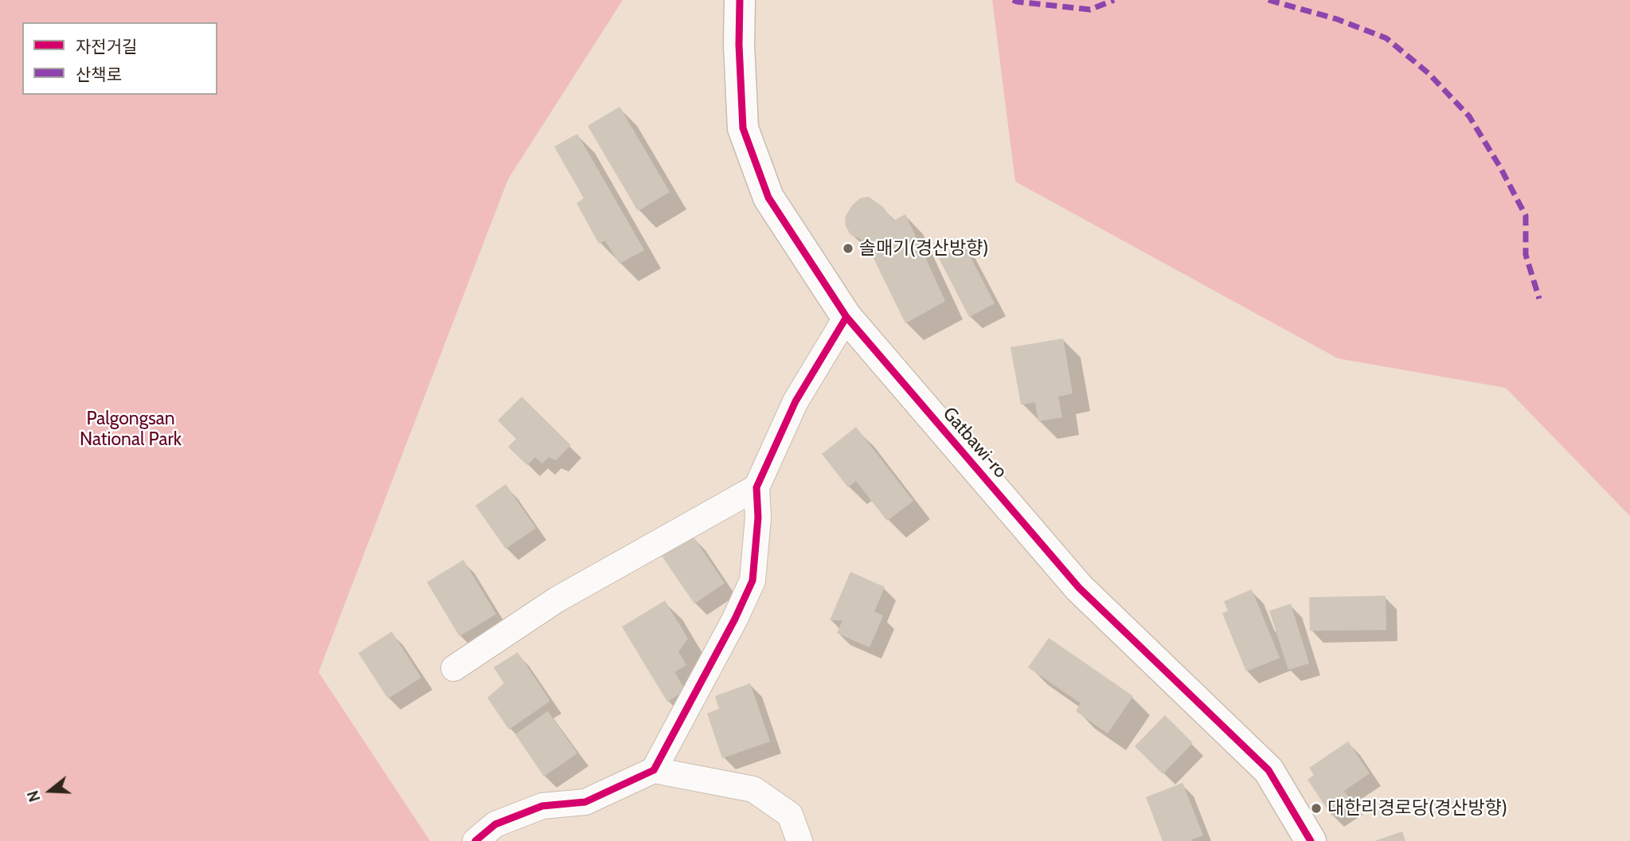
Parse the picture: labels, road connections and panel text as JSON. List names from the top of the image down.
{
  "streets": {
    "street": ["Gatbawi-ro"]
  },
  "parks": ["Palgongsan National Park"],
  "places": ["솔매기(경산방향)", "대한리경로당(경산방향)"],
  "legend": ["자전거길", "산책로"],
  "north": "left"
}
